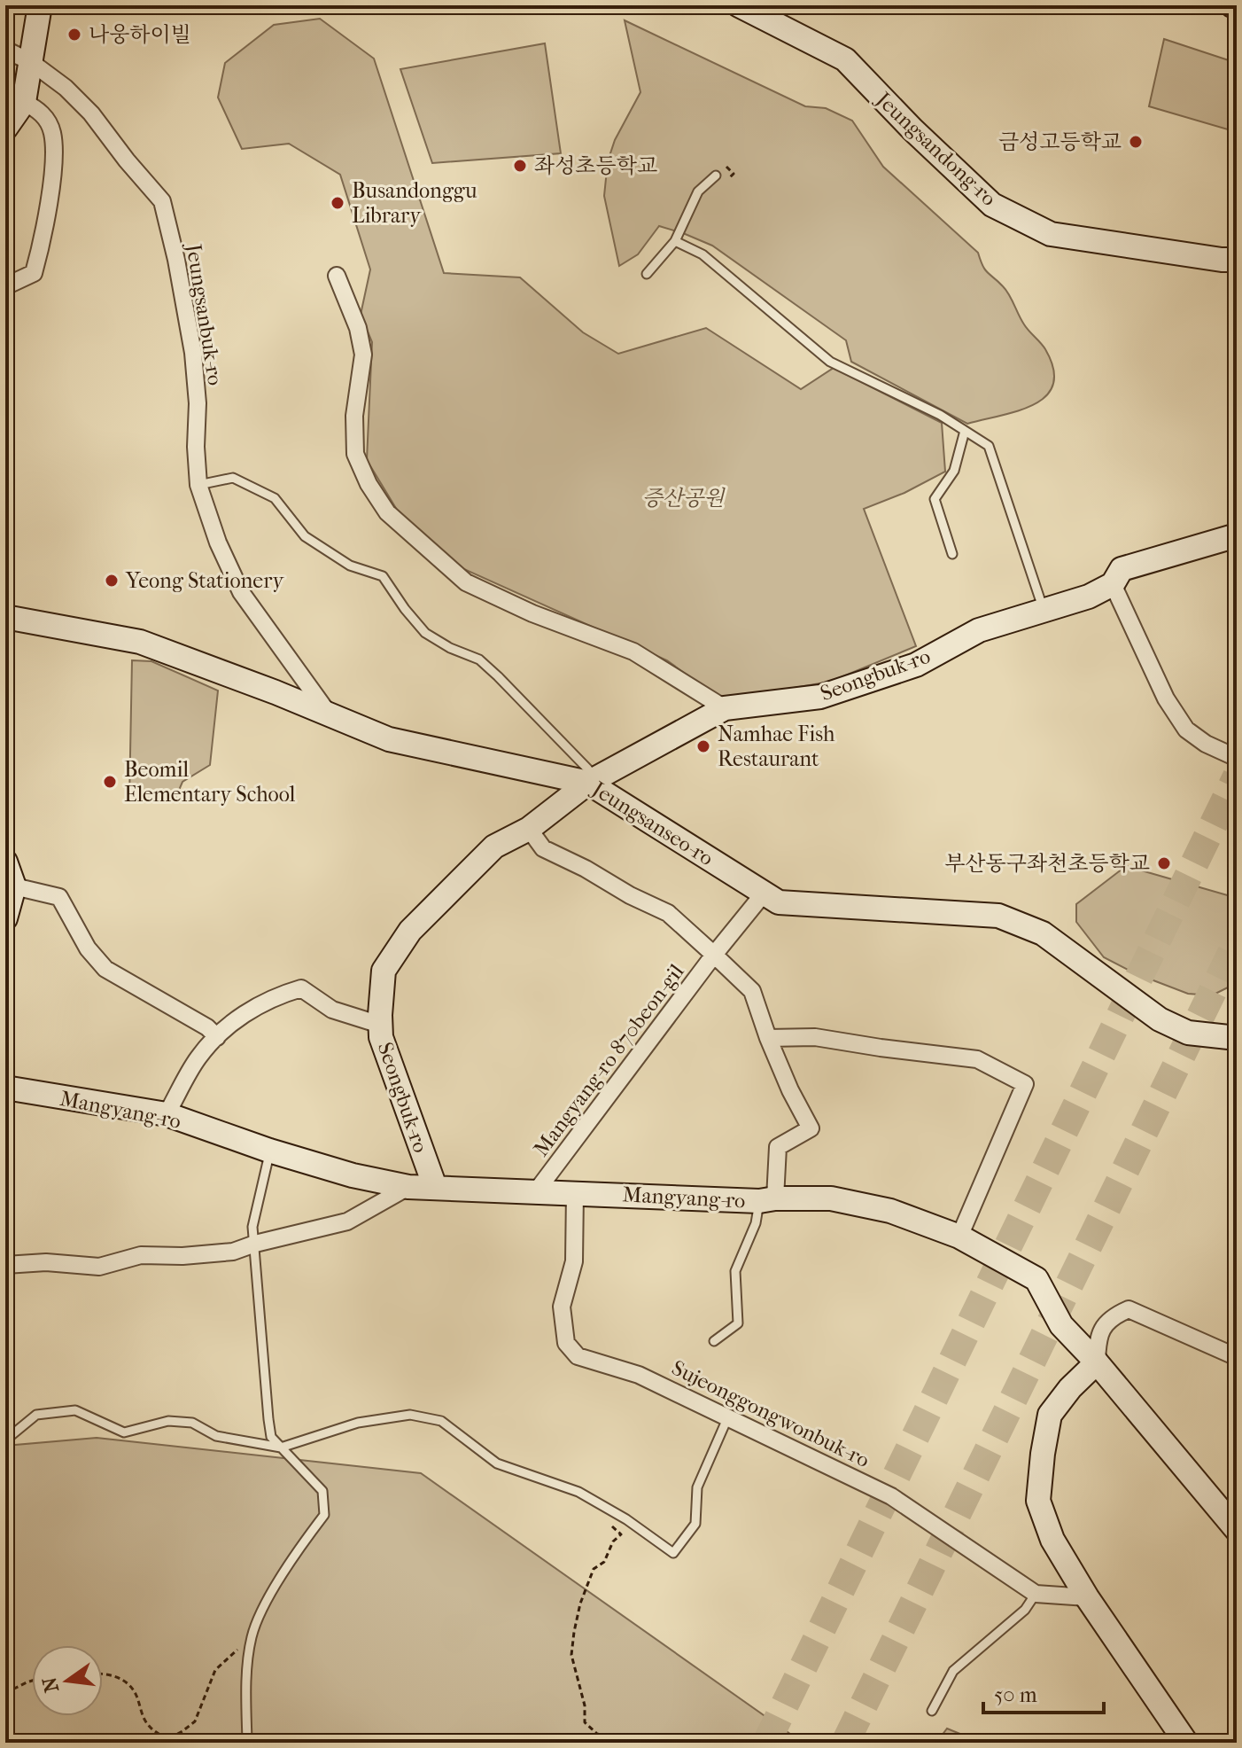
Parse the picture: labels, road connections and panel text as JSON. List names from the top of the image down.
{
  "streets": {
    "street": [
      "Jeungsandong-ro",
      "Jeungsanbuk-ro",
      "Seongbuk-ro",
      "Jeungsanseo-ro",
      "Mangyang-ro 870beon-gil",
      "Mangyang-ro",
      "Sujeonggongwonbuk-ro"
    ]
  },
  "crossings": [
    ["Jeungsanbuk-ro", "Jeungsanseo-ro"],
    ["Seongbuk-ro", "Jeungsanseo-ro"],
    ["Seongbuk-ro", "Mangyang-ro"],
    ["Jeungsanseo-ro", "Mangyang-ro 870beon-gil"],
    ["Mangyang-ro 870beon-gil", "Mangyang-ro"],
    ["Mangyang-ro", "Sujeonggongwonbuk-ro"]
  ],
  "parks": ["증산공원"],
  "places": [
    "나웅하이빌",
    "금성고등학교",
    "좌성초등학교",
    "Busandonggu Library",
    "Yeong Stationery",
    "Namhae Fish Restaurant",
    "Beomil Elementary School",
    "부산동구좌천초등학교"
  ],
  "scale_bar": "50 m",
  "north": "left"
}
